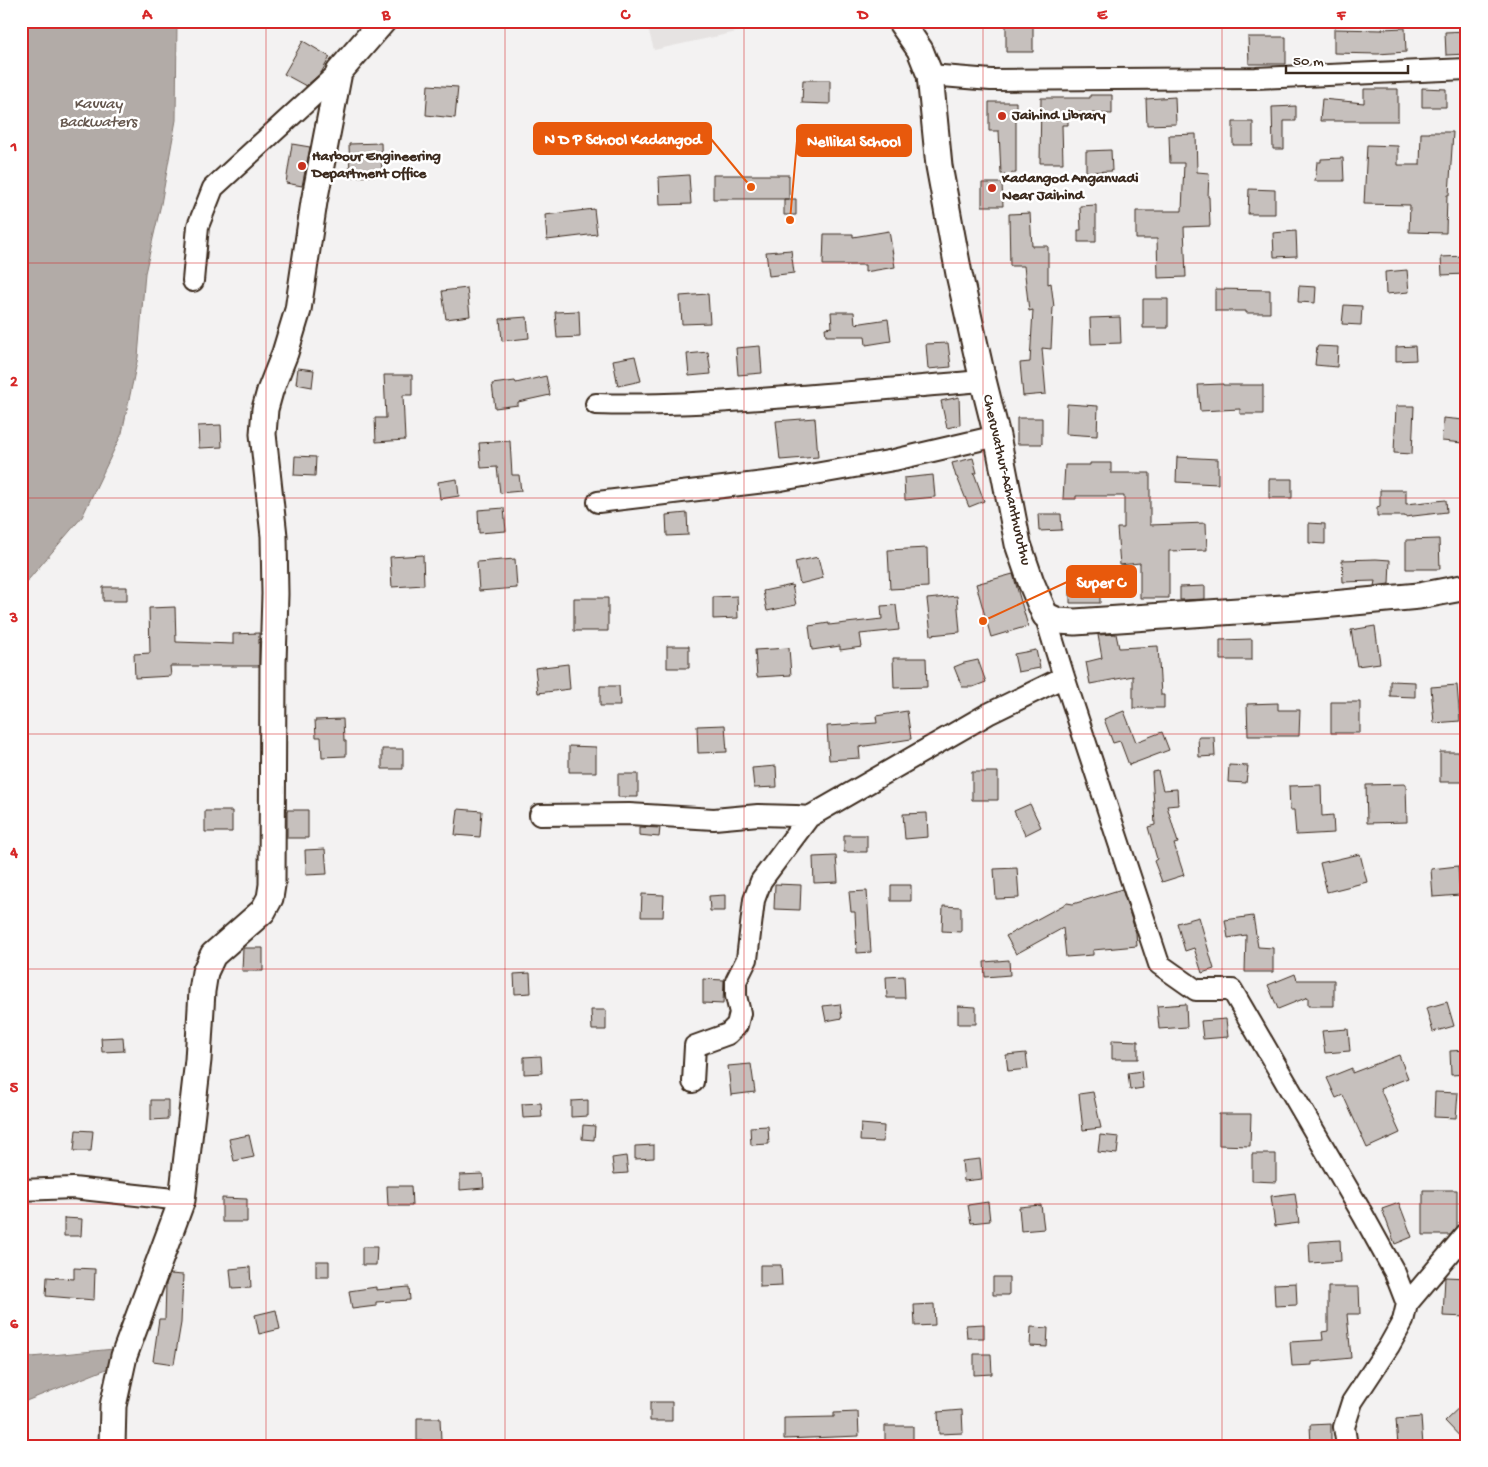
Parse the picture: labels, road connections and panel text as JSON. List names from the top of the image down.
{
  "streets": {
    "main road": ["Cheruvathur-Achanthuruthu"]
  },
  "water": ["Kavvay Backwaters"],
  "places": [
    "Jaihind Library",
    "Harbour Engineering Department Office",
    "N D P School Kadangod",
    "Kadangod Anganvadi Near Jaihind",
    "Nellikal School",
    "Super C"
  ],
  "scale_bar": "50 m",
  "grid": {
    "columns": [
      "A",
      "B",
      "C",
      "D",
      "E",
      "F"
    ],
    "rows": [
      "1",
      "2",
      "3",
      "4",
      "5",
      "6"
    ]
  }
}
